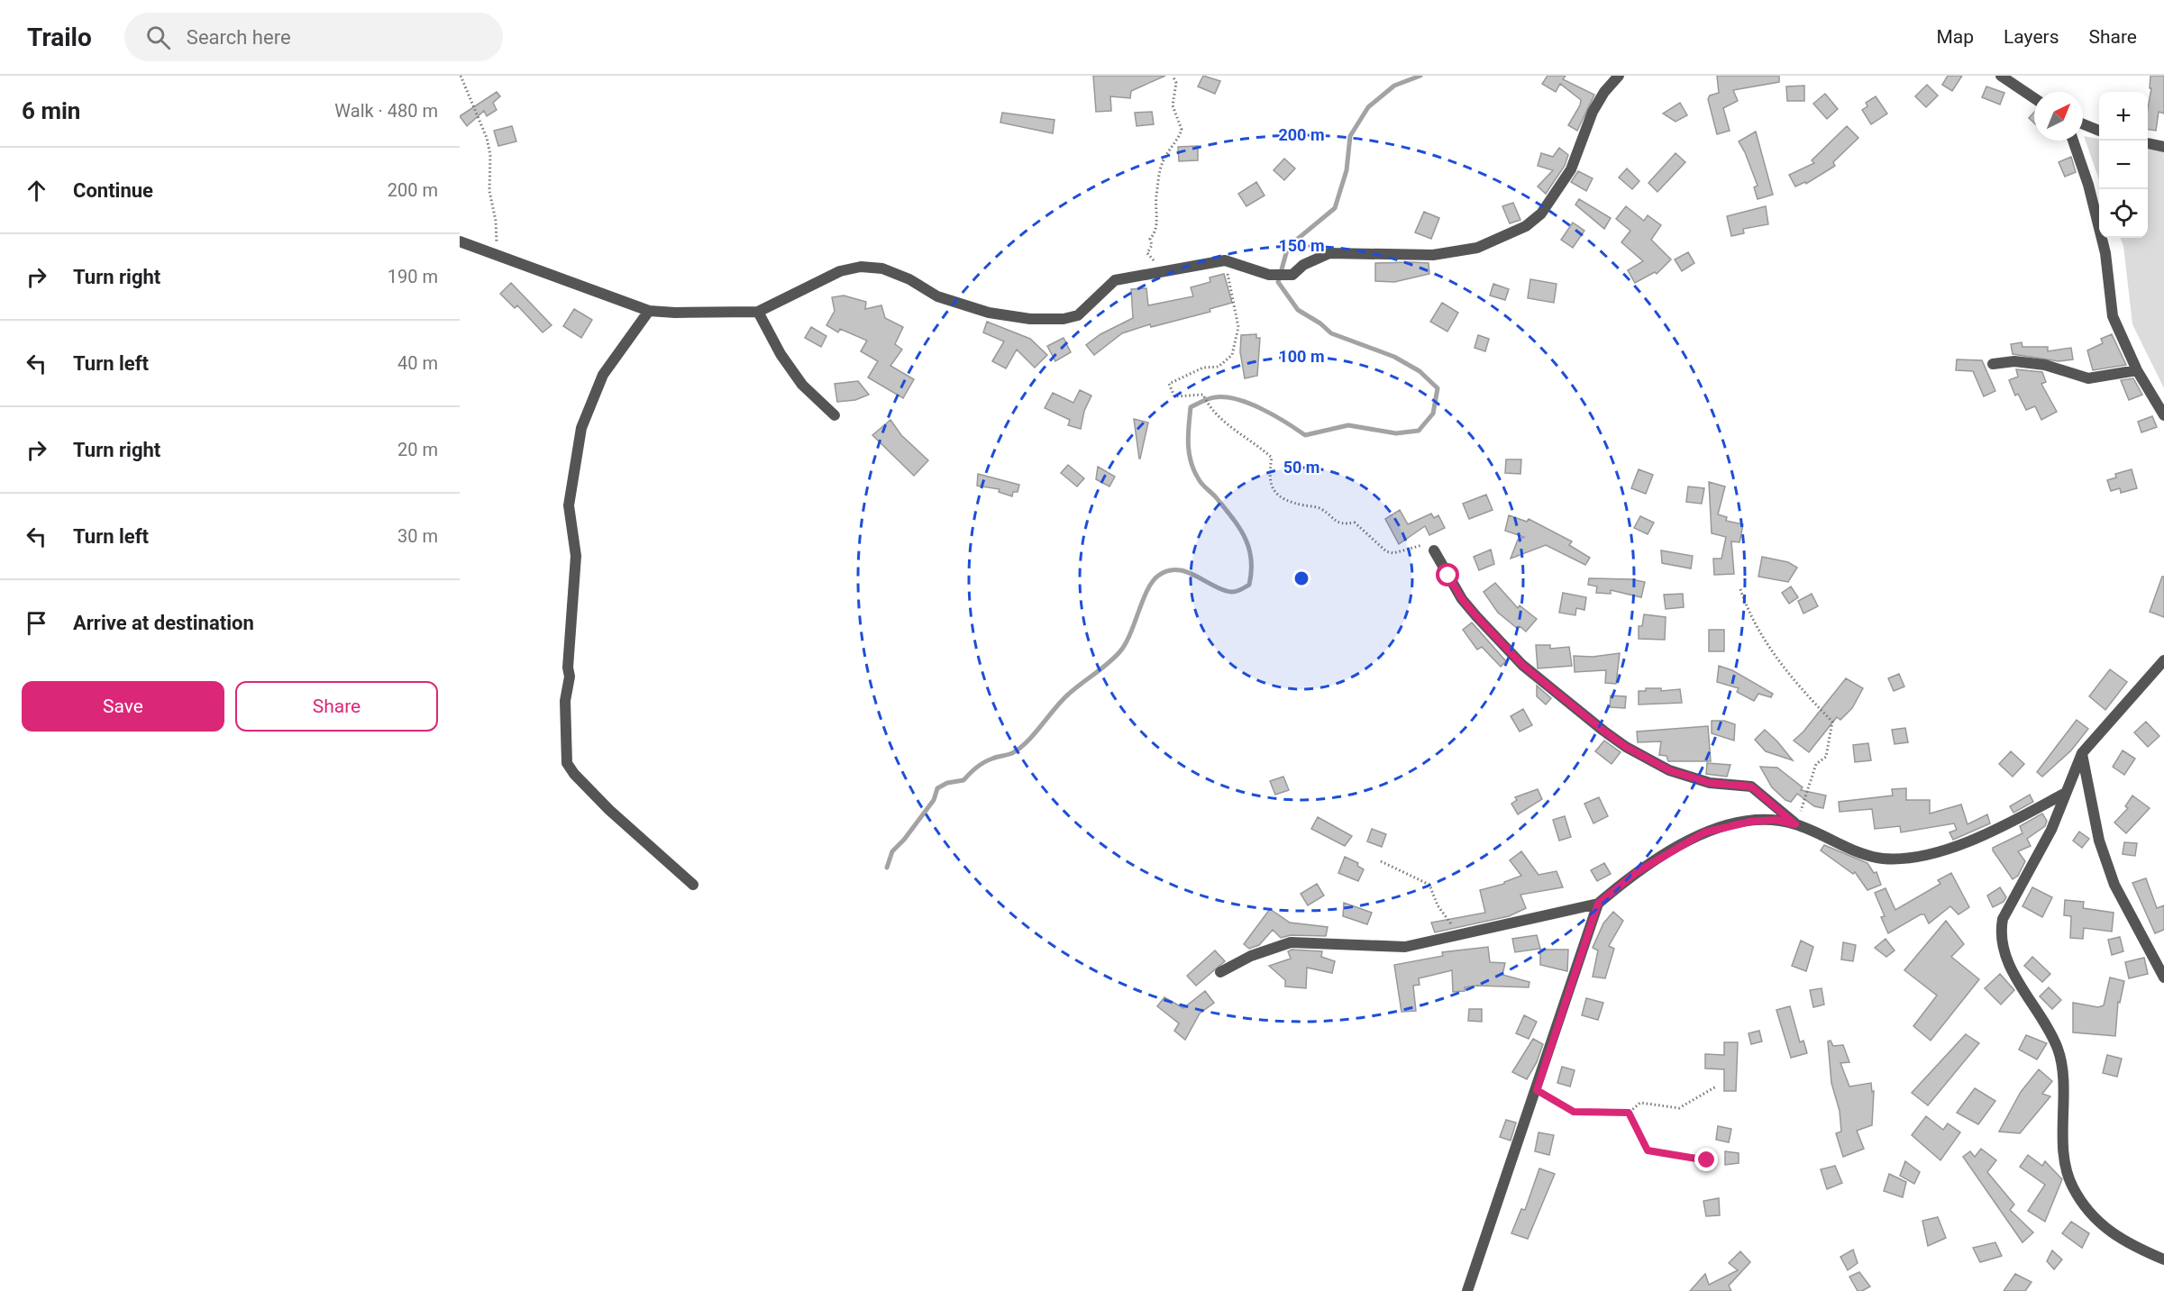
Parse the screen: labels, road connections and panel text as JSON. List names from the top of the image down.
{
  "north": "top right",
  "page": {
    "header": "Trailo",
    "search": "Search here",
    "nav": ["Map", "Layers", "Share"],
    "heading": ["6 min", "Walk · 480 m"],
    "map_buttons": ["+", "−"],
    "list": [
      ["Continue", "200 m"],
      ["Turn right", "190 m"],
      ["Turn left", "40 m"],
      ["Turn right", "20 m"],
      ["Turn left", "30 m"],
      "Arrive at destination"
    ],
    "buttons": ["Save", "Share"]
  },
  "rings": [
    "200 m",
    "150 m",
    "100 m",
    "50 m"
  ]
}
